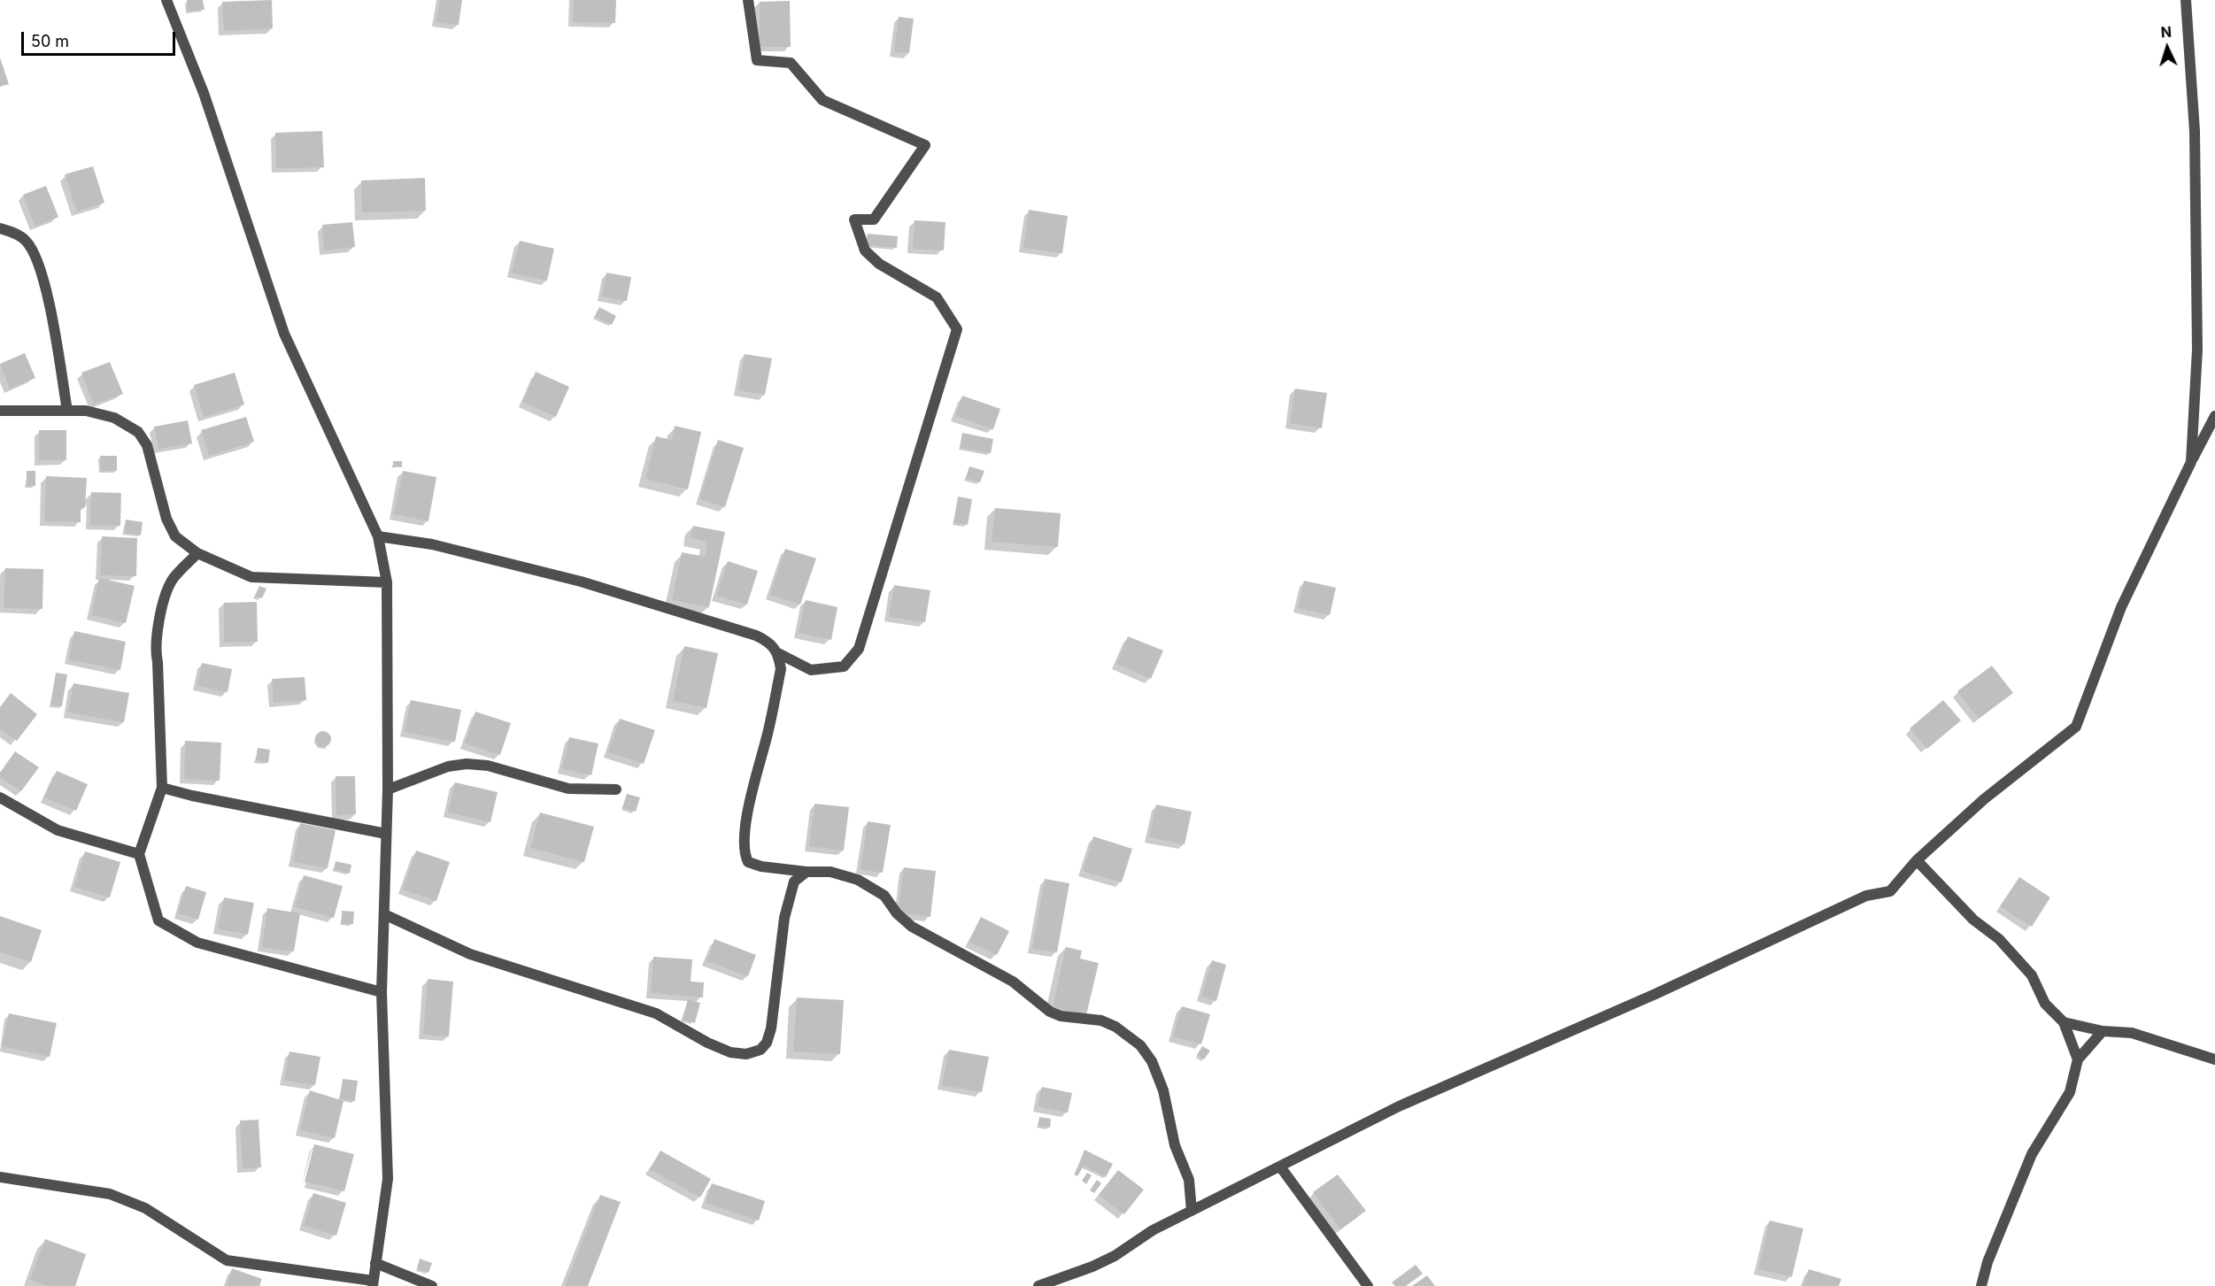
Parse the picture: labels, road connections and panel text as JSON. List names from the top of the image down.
{
  "scale_bar": "50 m",
  "north": "top"
}
